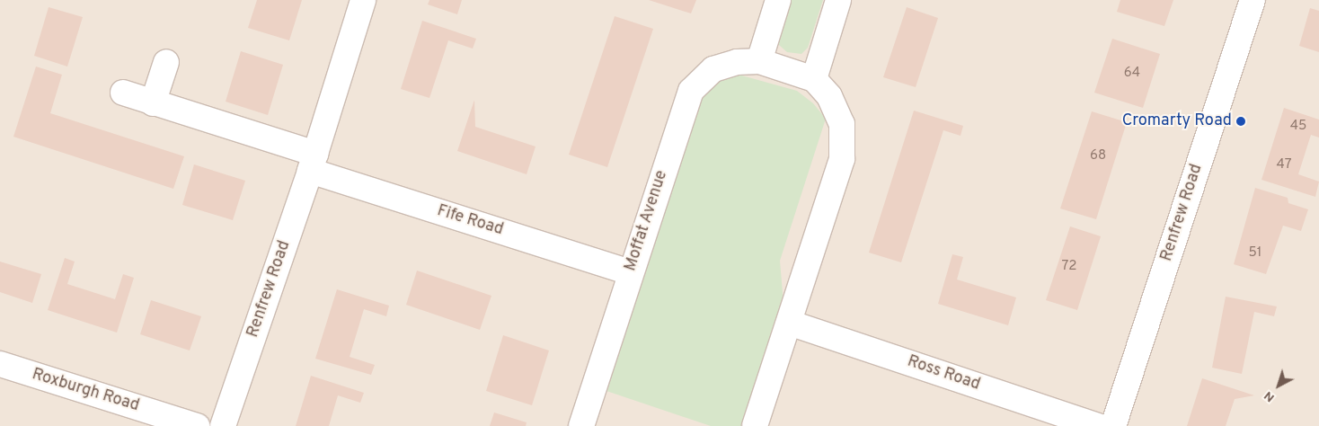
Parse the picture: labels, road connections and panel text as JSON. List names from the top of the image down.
{
  "streets": {
    "street": [
      "Renfrew Road",
      "Fife Road",
      "Moffat Avenue",
      "Ross Road",
      "Roxburgh Road"
    ]
  },
  "crossings": [
    ["Renfrew Road", "Fife Road"],
    ["Fife Road", "Moffat Avenue"]
  ],
  "places": ["Cromarty Road"],
  "house_numbers": [
    "64",
    "45",
    "68",
    "47",
    "51",
    "72"
  ],
  "north": "bottom left"
}
